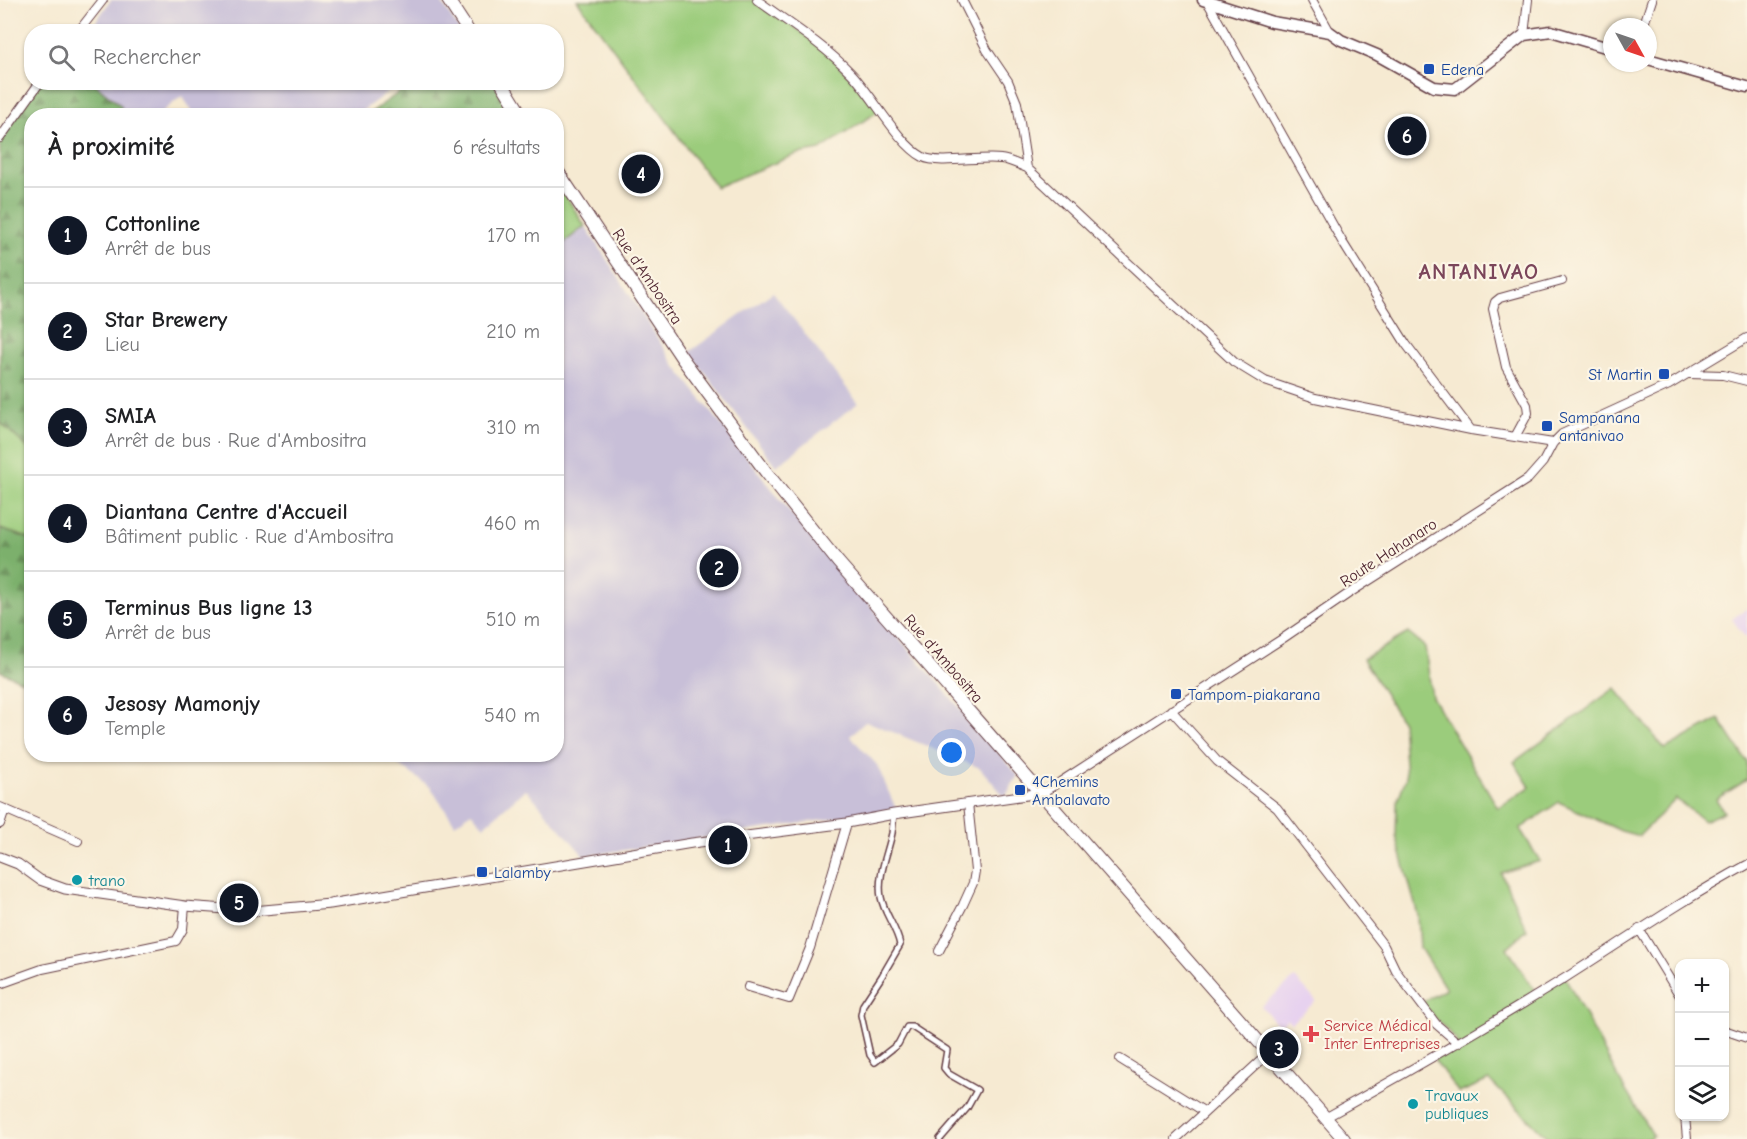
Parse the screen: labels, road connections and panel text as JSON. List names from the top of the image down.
{
  "streets": {
    "main road": ["Rue d'Ambositra"],
    "street": ["Route Hahanaro"]
  },
  "crossings": [
    ["Rue d'Ambositra", "Route Hahanaro"]
  ],
  "districts": ["ANTANIVAO"],
  "places": {
    "transit": [
      "Edena",
      "St Martin",
      "Sampanana antanivao",
      "Tampom-piakarana",
      "4Chemins Ambalavato",
      "Lalamby"
    ],
    "other": ["trano", "Travaux publiques"],
    "health": ["Service Médical Inter Entreprises"]
  },
  "north": "bottom right",
  "page": {
    "search": "Rechercher",
    "heading": ["À proximité", "6 résultats"],
    "pins": [
      "6",
      "4",
      "2",
      "1",
      "5",
      "3"
    ],
    "list": [
      {
        "mark": "1",
        "name": "Cottonline",
        "note": "Arrêt de bus",
        "value": "170 m"
      },
      {
        "mark": "2",
        "name": "Star Brewery",
        "note": "Lieu",
        "value": "210 m"
      },
      {
        "mark": "3",
        "name": "SMIA",
        "note": "Arrêt de bus · Rue d'Ambositra",
        "value": "310 m"
      },
      {
        "mark": "4",
        "name": "Diantana Centre d'Accueil",
        "note": "Bâtiment public · Rue d'Ambositra",
        "value": "460 m"
      },
      {
        "mark": "5",
        "name": "Terminus Bus ligne 13",
        "note": "Arrêt de bus",
        "value": "510 m"
      },
      {
        "mark": "6",
        "name": "Jesosy Mamonjy",
        "note": "Temple",
        "value": "540 m"
      }
    ],
    "map_buttons": ["+", "−"]
  }
}
